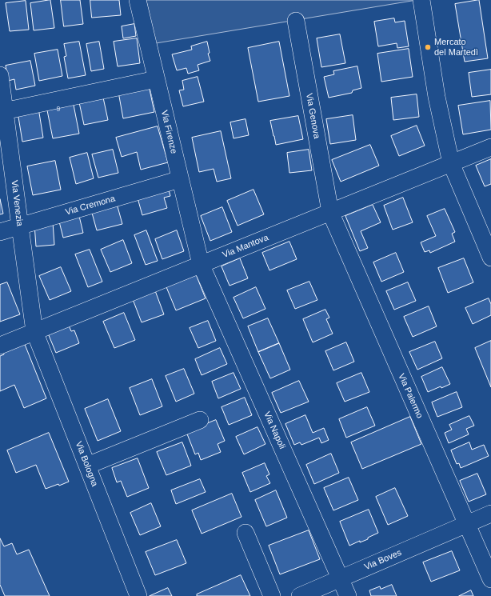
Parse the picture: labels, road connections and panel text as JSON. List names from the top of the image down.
{
  "streets": {
    "street": [
      "Via Genova",
      "Via Firenze",
      "Via Venezia",
      "Via Cremona",
      "Via Mantova",
      "Via Palermo",
      "Via Napoli",
      "Via Bologna",
      "Via Boves"
    ]
  },
  "crossings": [
    ["Via Genova", "Via Mantova"],
    ["Via Genova", "Via Palermo"],
    ["Via Firenze", "Via Cremona"],
    ["Via Firenze", "Via Mantova"],
    ["Via Firenze", "Via Napoli"],
    ["Via Venezia", "Via Cremona"],
    ["Via Venezia", "Via Mantova"],
    ["Via Venezia", "Via Bologna"],
    ["Via Mantova", "Via Palermo"],
    ["Via Mantova", "Via Napoli"],
    ["Via Mantova", "Via Bologna"],
    ["Via Palermo", "Via Boves"],
    ["Via Napoli", "Via Boves"]
  ],
  "places": ["Mercato del Martedì"],
  "house_numbers": ["9"]
}
